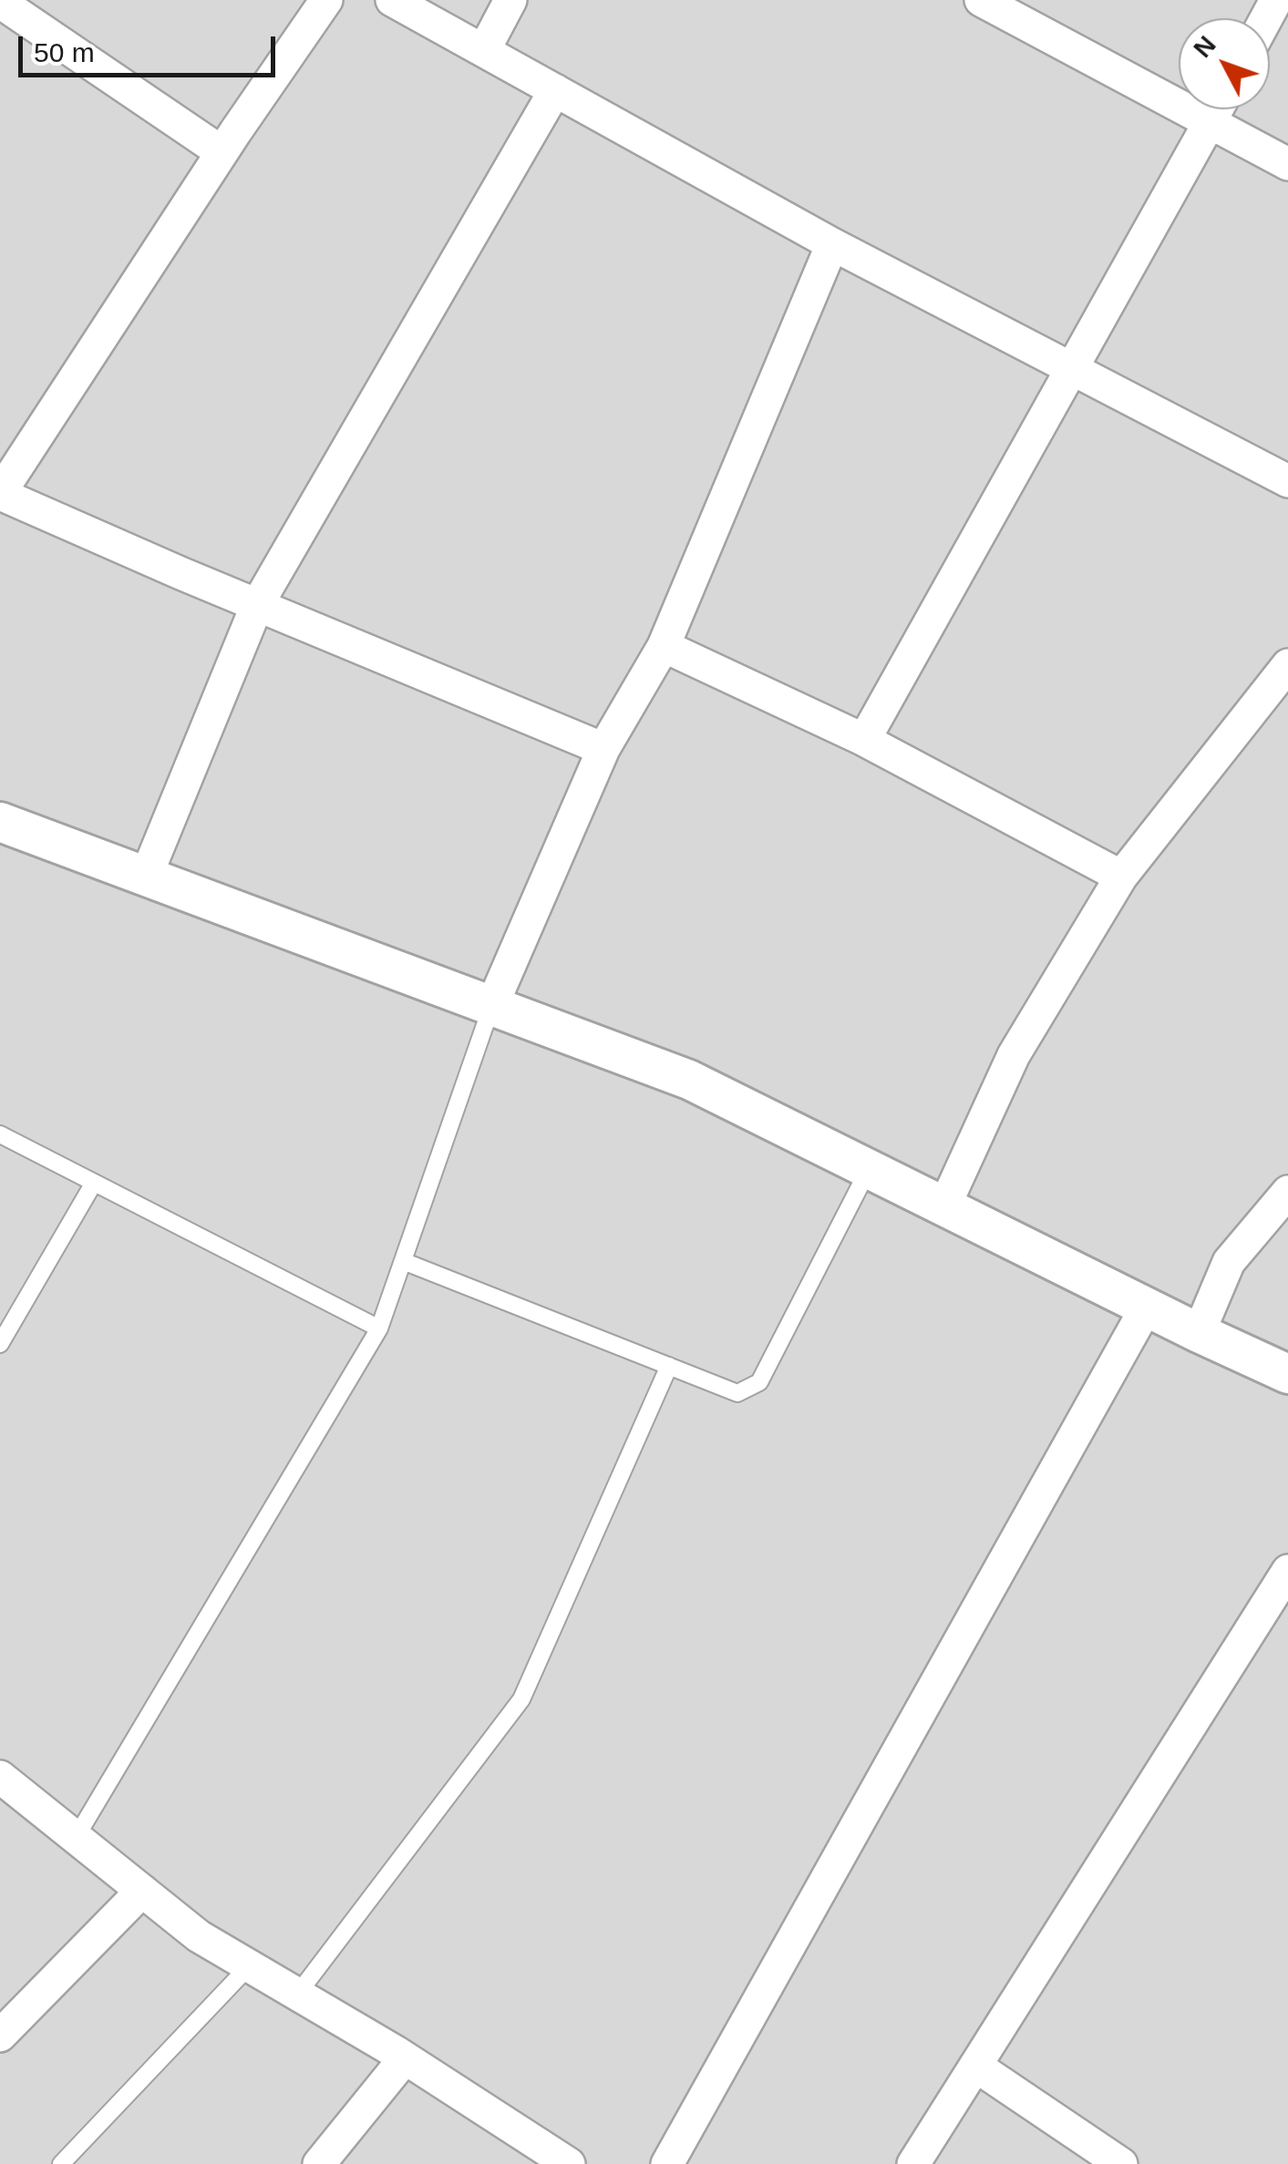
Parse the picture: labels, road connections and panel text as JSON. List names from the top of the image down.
{
  "scale_bar": "50 m",
  "north": "top left"
}
